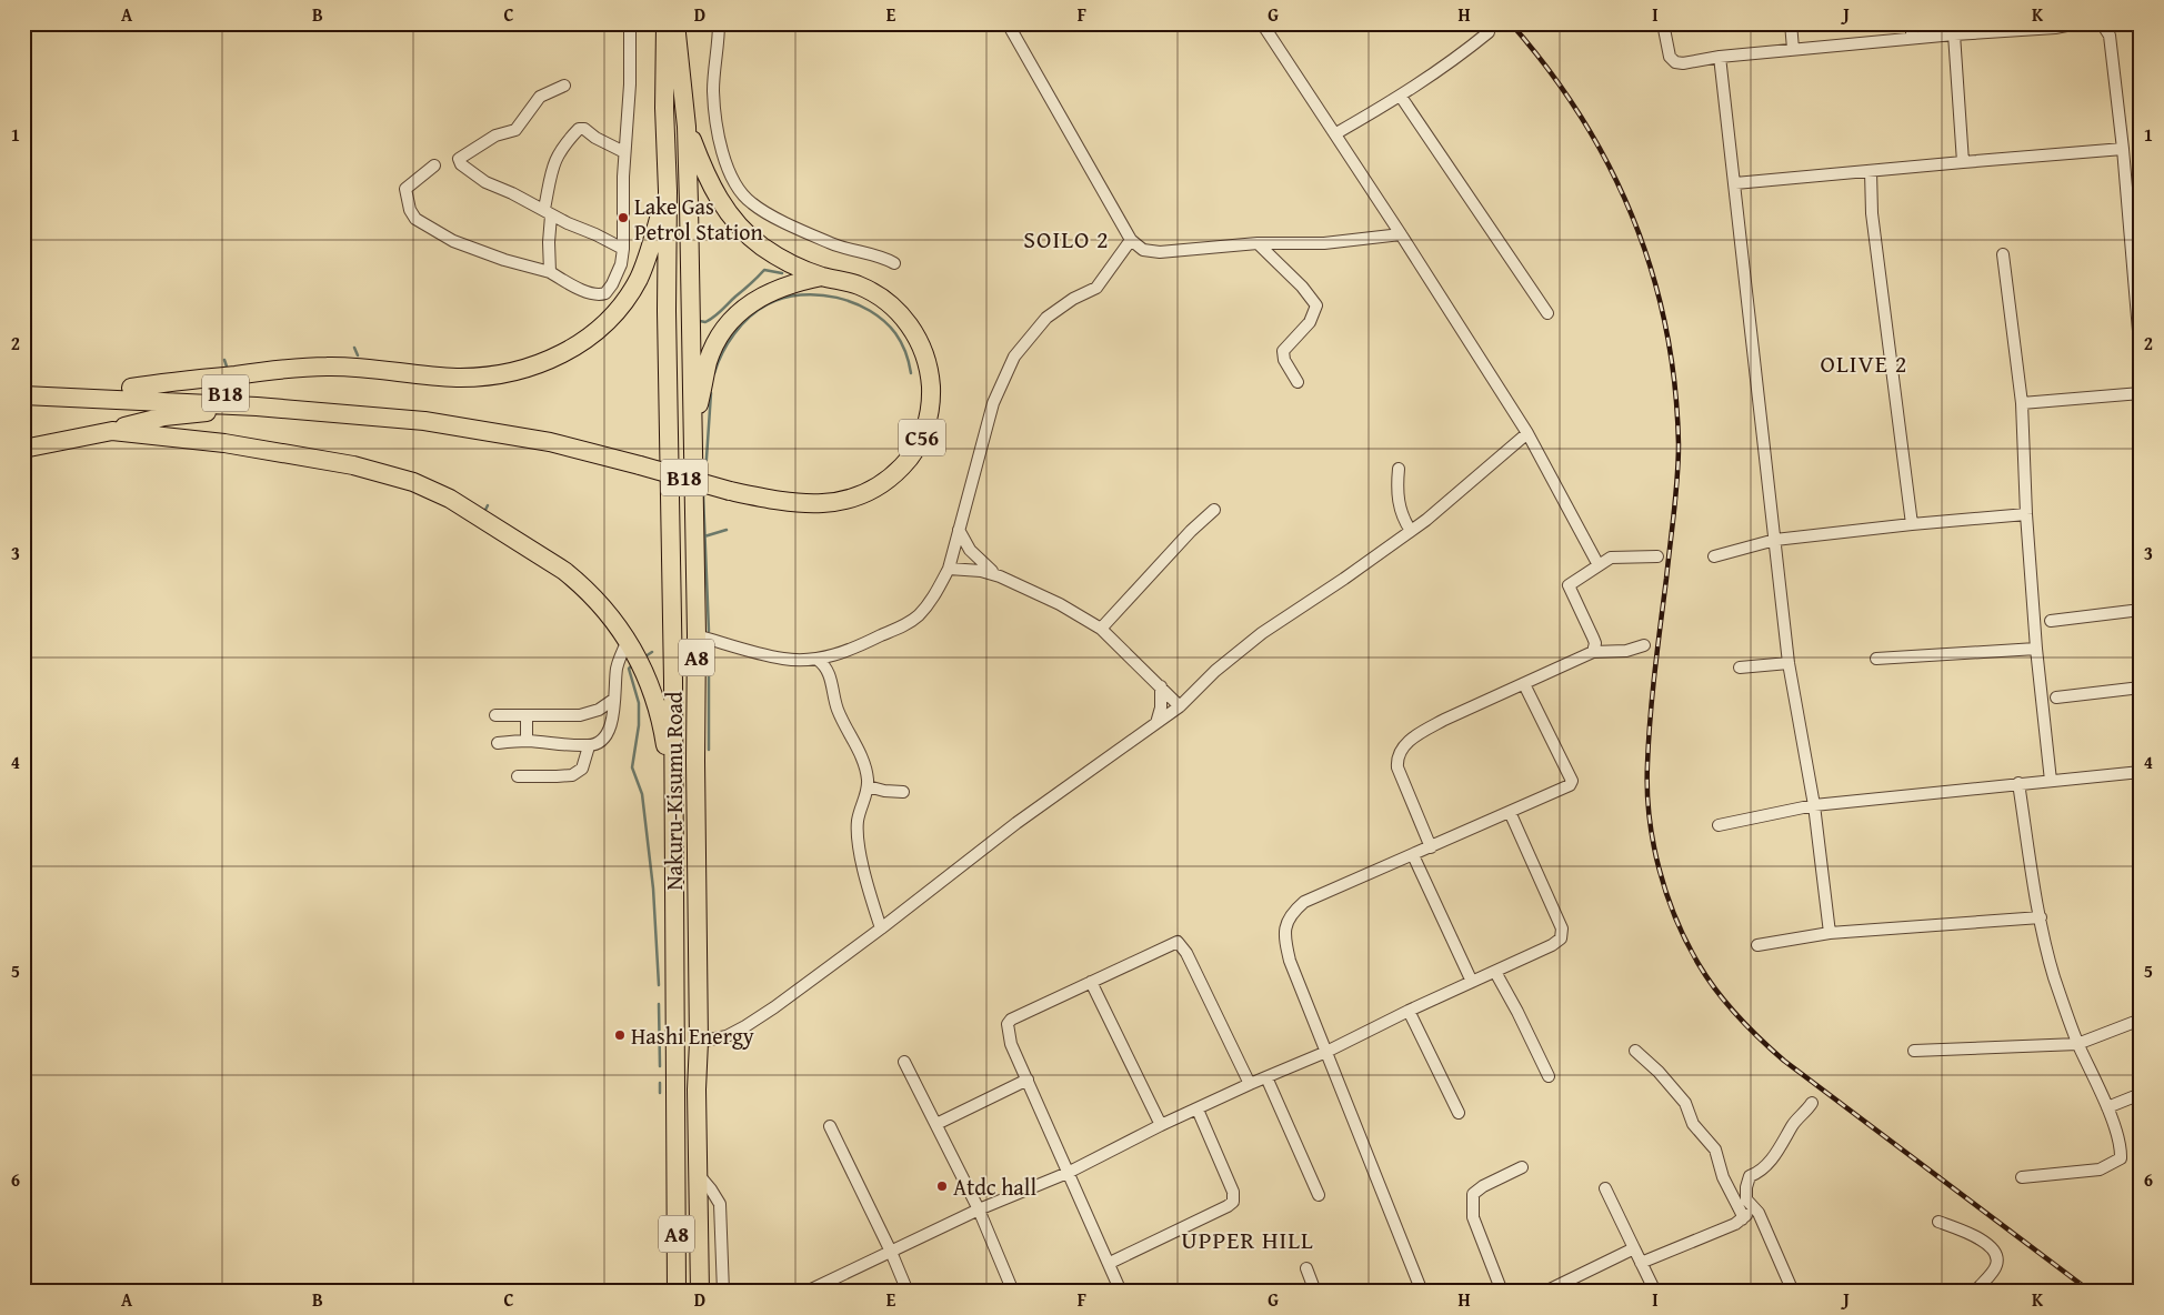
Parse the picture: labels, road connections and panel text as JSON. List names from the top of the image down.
{
  "streets": {
    "highway": [
      "B18",
      "C56",
      "A8",
      "Nakuru-Kisumu Road"
    ]
  },
  "crossings": [
    ["B18", "C56"]
  ],
  "districts": ["SOILO 2", "OLIVE 2", "UPPER HILL"],
  "places": ["Lake Gas Petrol Station", "Hashi Energy", "Atdc hall"],
  "grid": {
    "columns": [
      "A",
      "B",
      "C",
      "D",
      "E",
      "F",
      "G",
      "H",
      "I",
      "J",
      "K"
    ],
    "rows": [
      "1",
      "2",
      "3",
      "4",
      "5",
      "6"
    ]
  }
}
